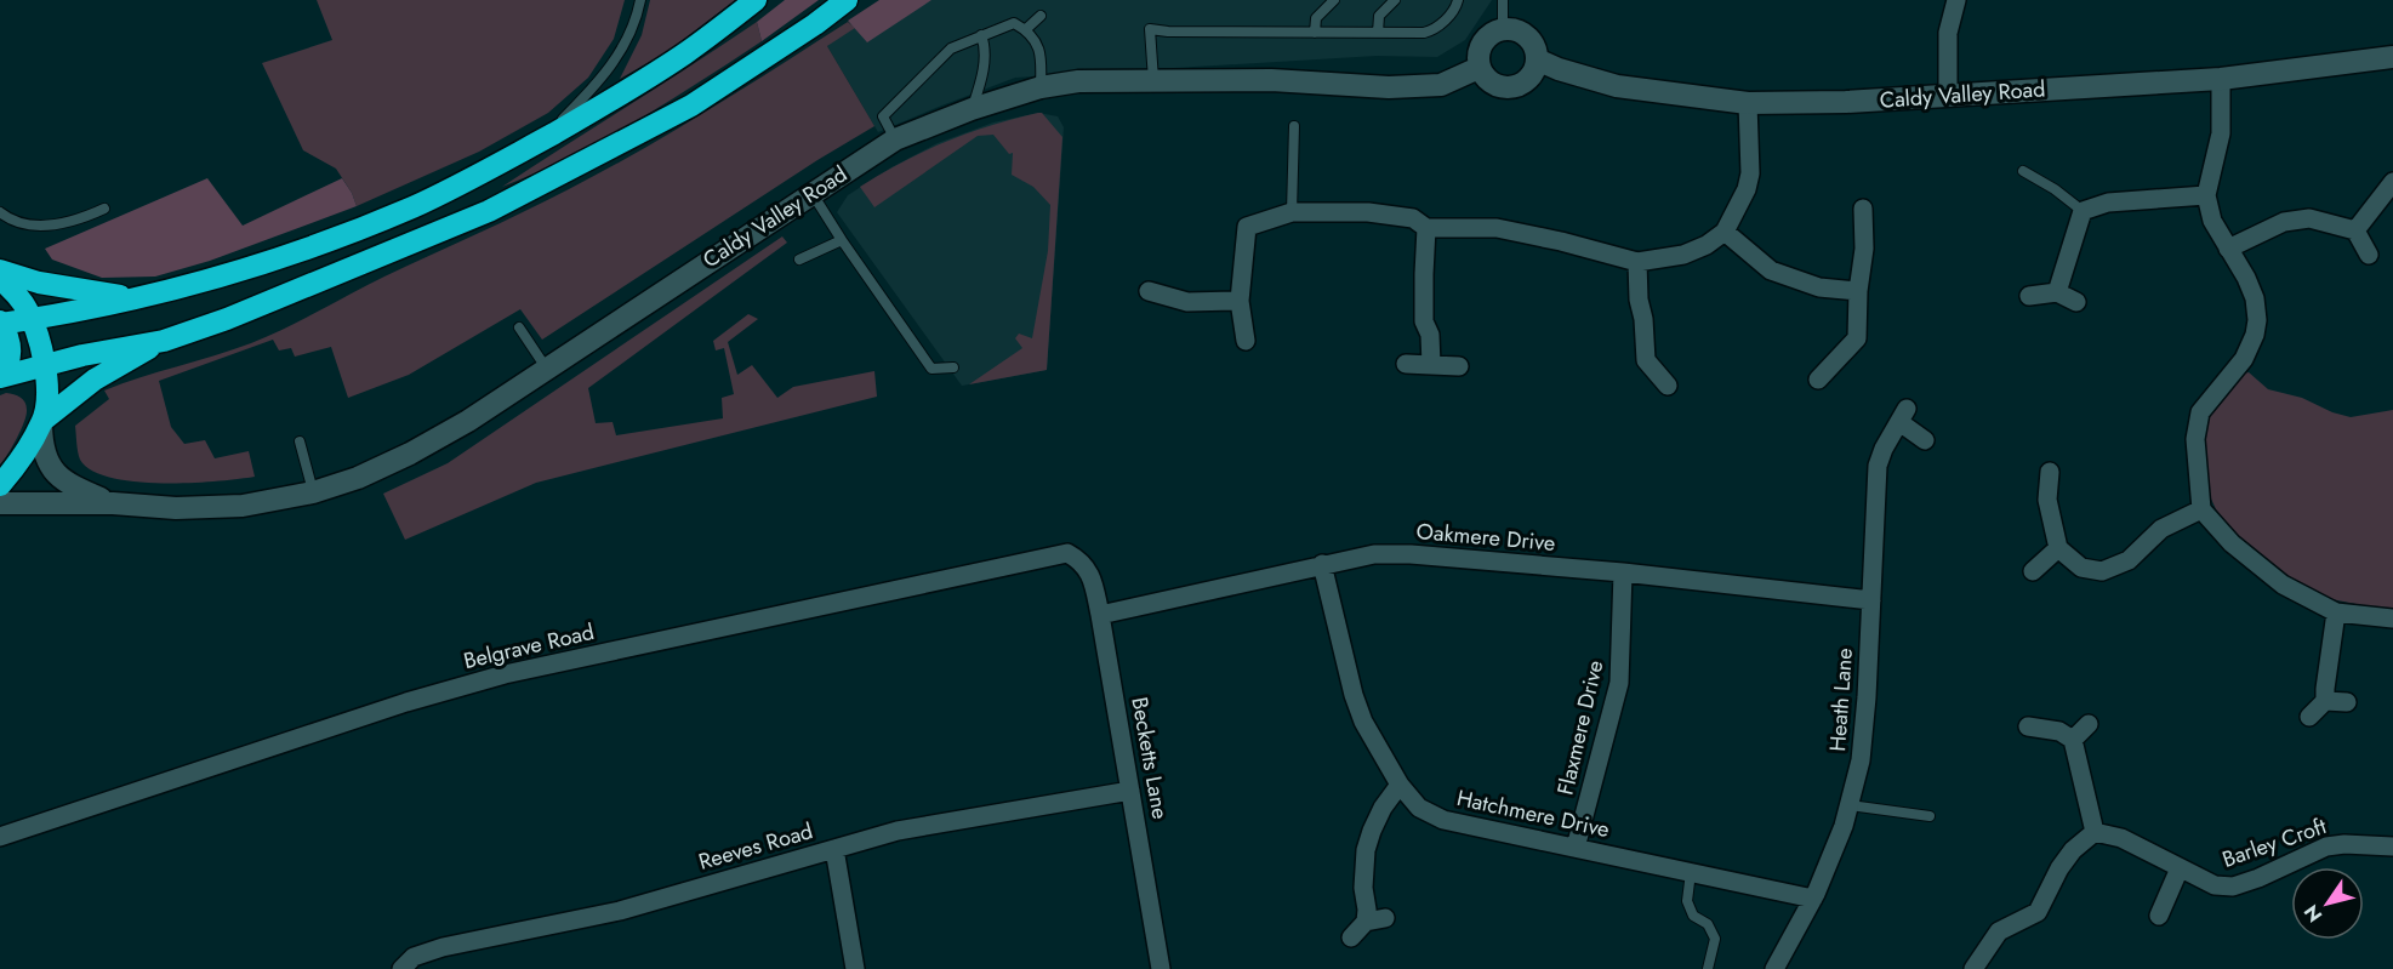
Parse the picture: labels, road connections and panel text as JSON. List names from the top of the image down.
{
  "streets": {
    "street": [
      "Caldy Valley Road",
      "Oakmere Drive",
      "Belgrave Road",
      "Heath Lane",
      "Flaxmere Drive",
      "Becketts Lane",
      "Hatchmere Drive",
      "Barley Croft",
      "Reeves Road"
    ]
  },
  "crossings": [
    ["Oakmere Drive", "Heath Lane"],
    ["Oakmere Drive", "Flaxmere Drive"],
    ["Oakmere Drive", "Becketts Lane"],
    ["Oakmere Drive", "Hatchmere Drive"],
    ["Belgrave Road", "Becketts Lane"],
    ["Heath Lane", "Hatchmere Drive"],
    ["Flaxmere Drive", "Hatchmere Drive"],
    ["Becketts Lane", "Reeves Road"]
  ],
  "north": "bottom left"
}
